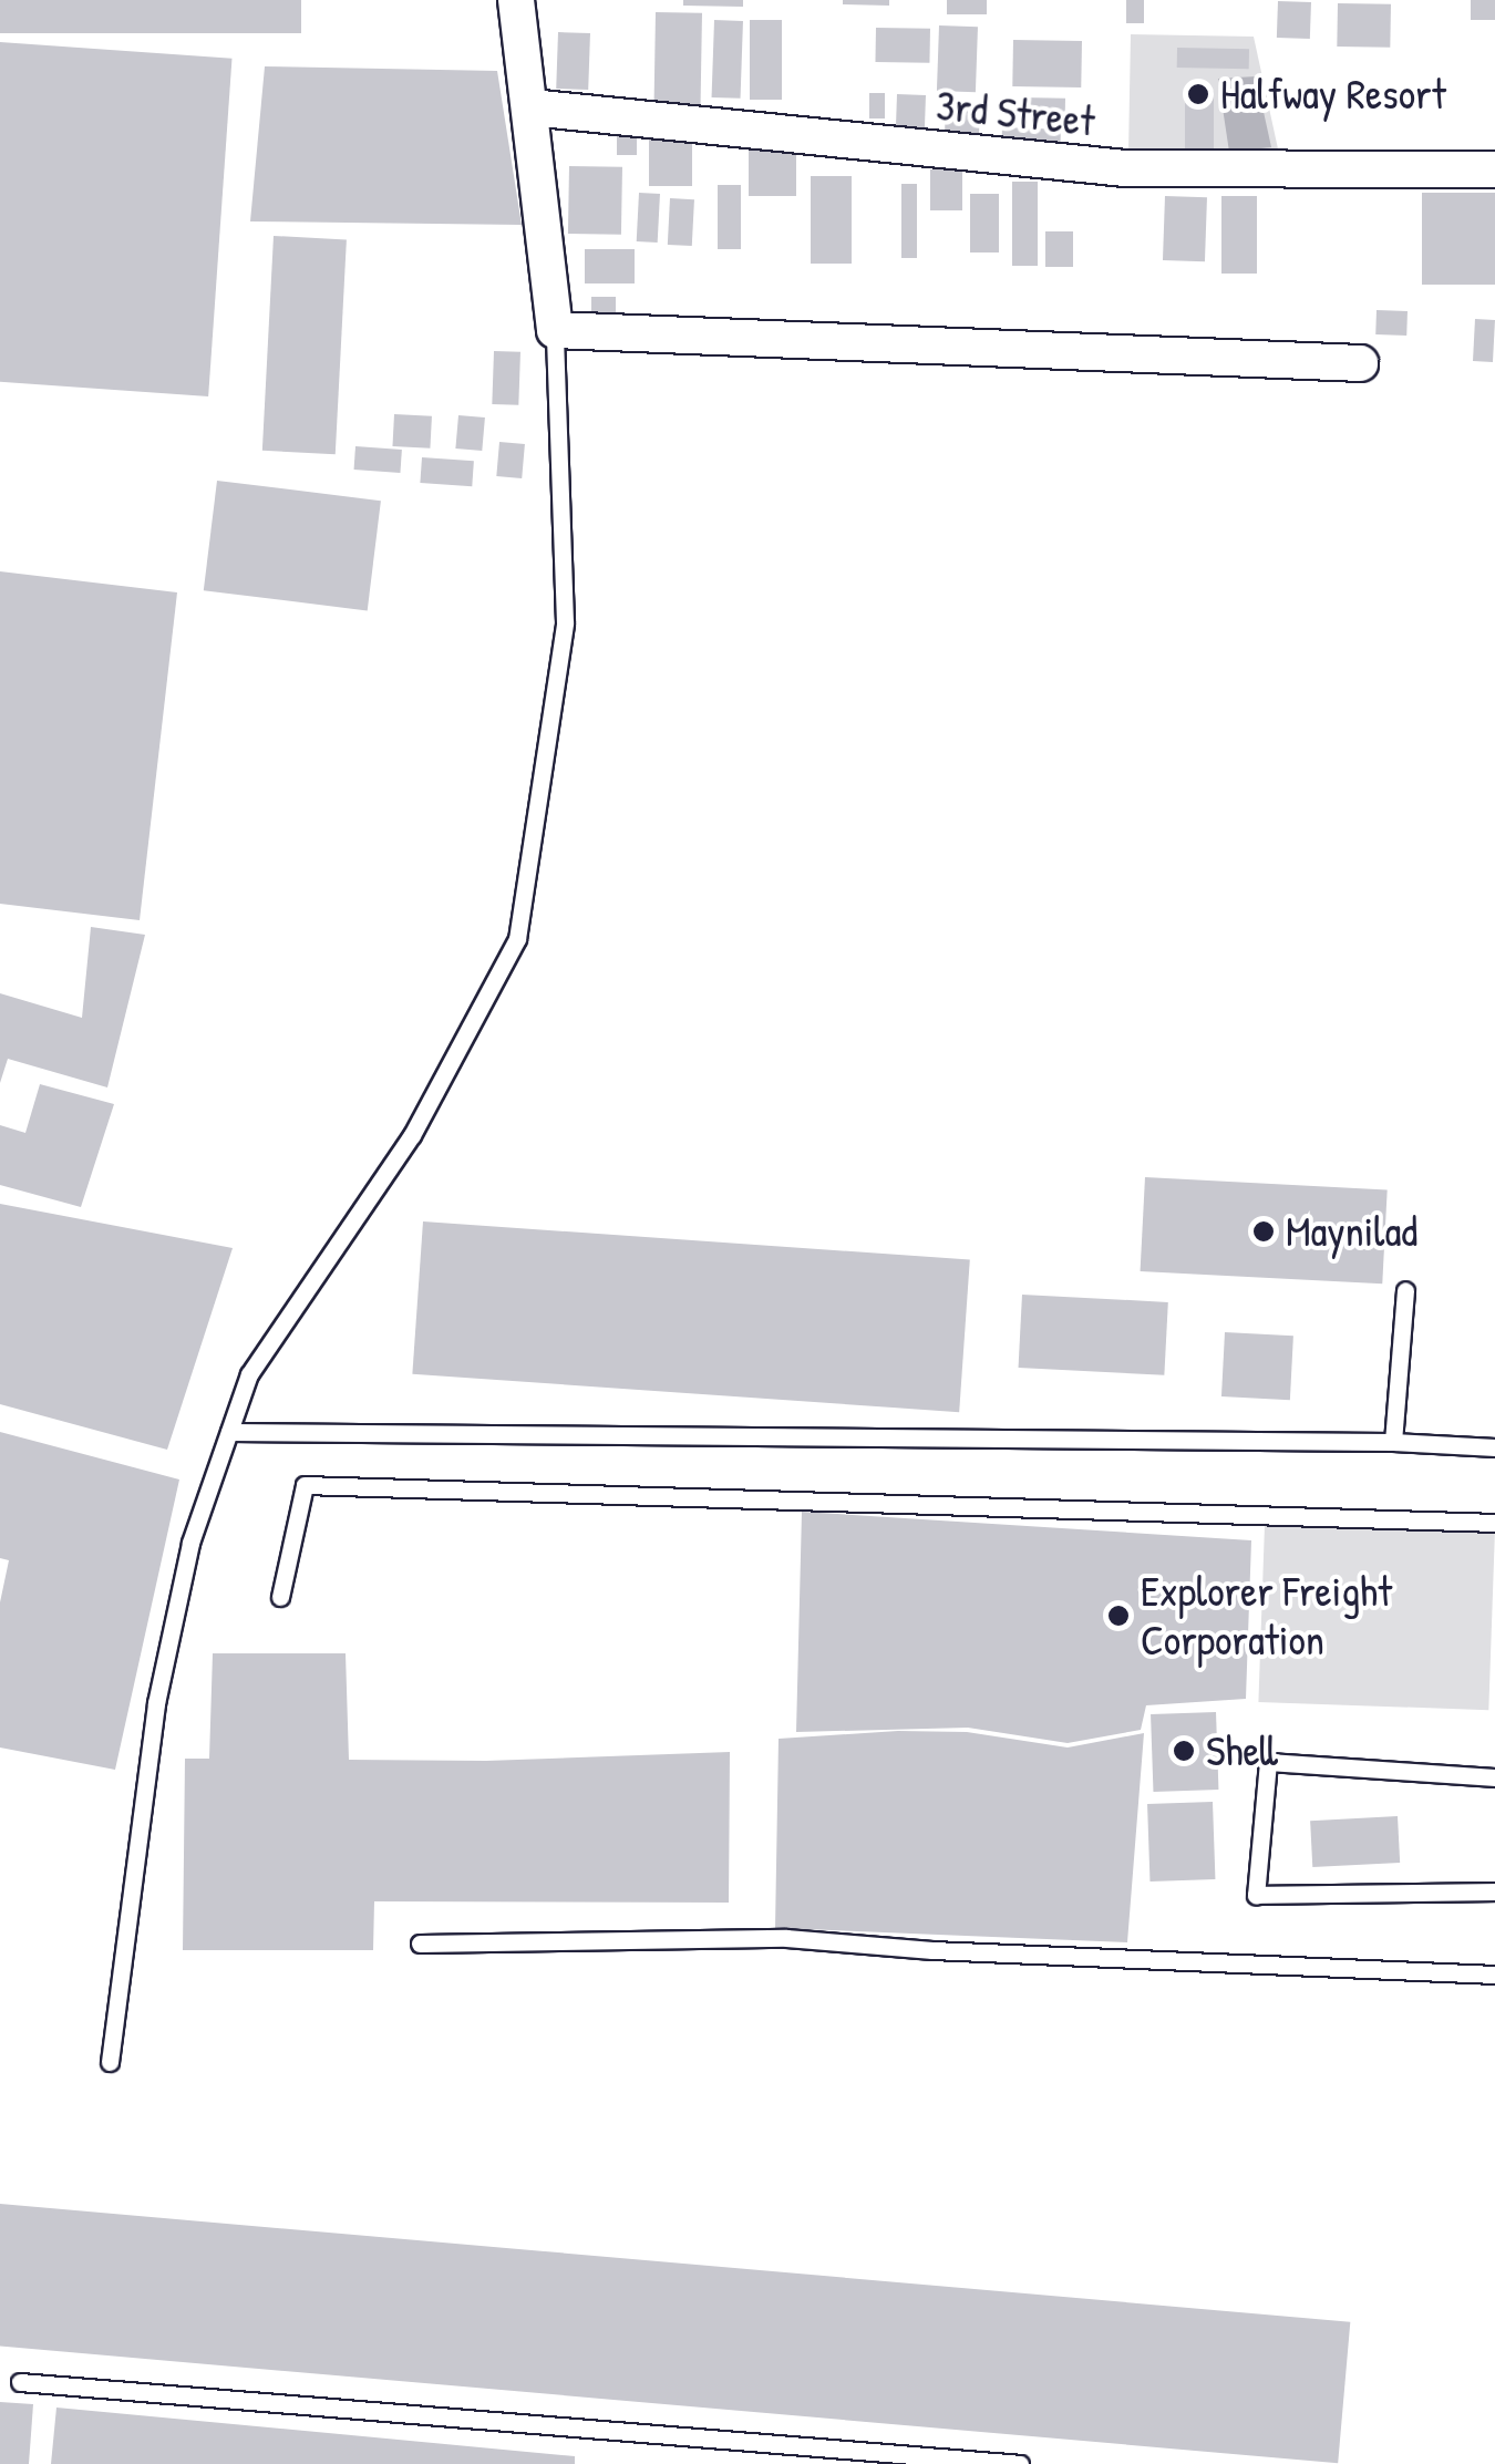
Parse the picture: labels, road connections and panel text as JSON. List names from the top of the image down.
{
  "streets": {
    "street": ["3rd Street"]
  },
  "places": [
    "Halfway Resort",
    "Maynilad",
    "Explorer Freight Corporation",
    "Shell"
  ]
}
